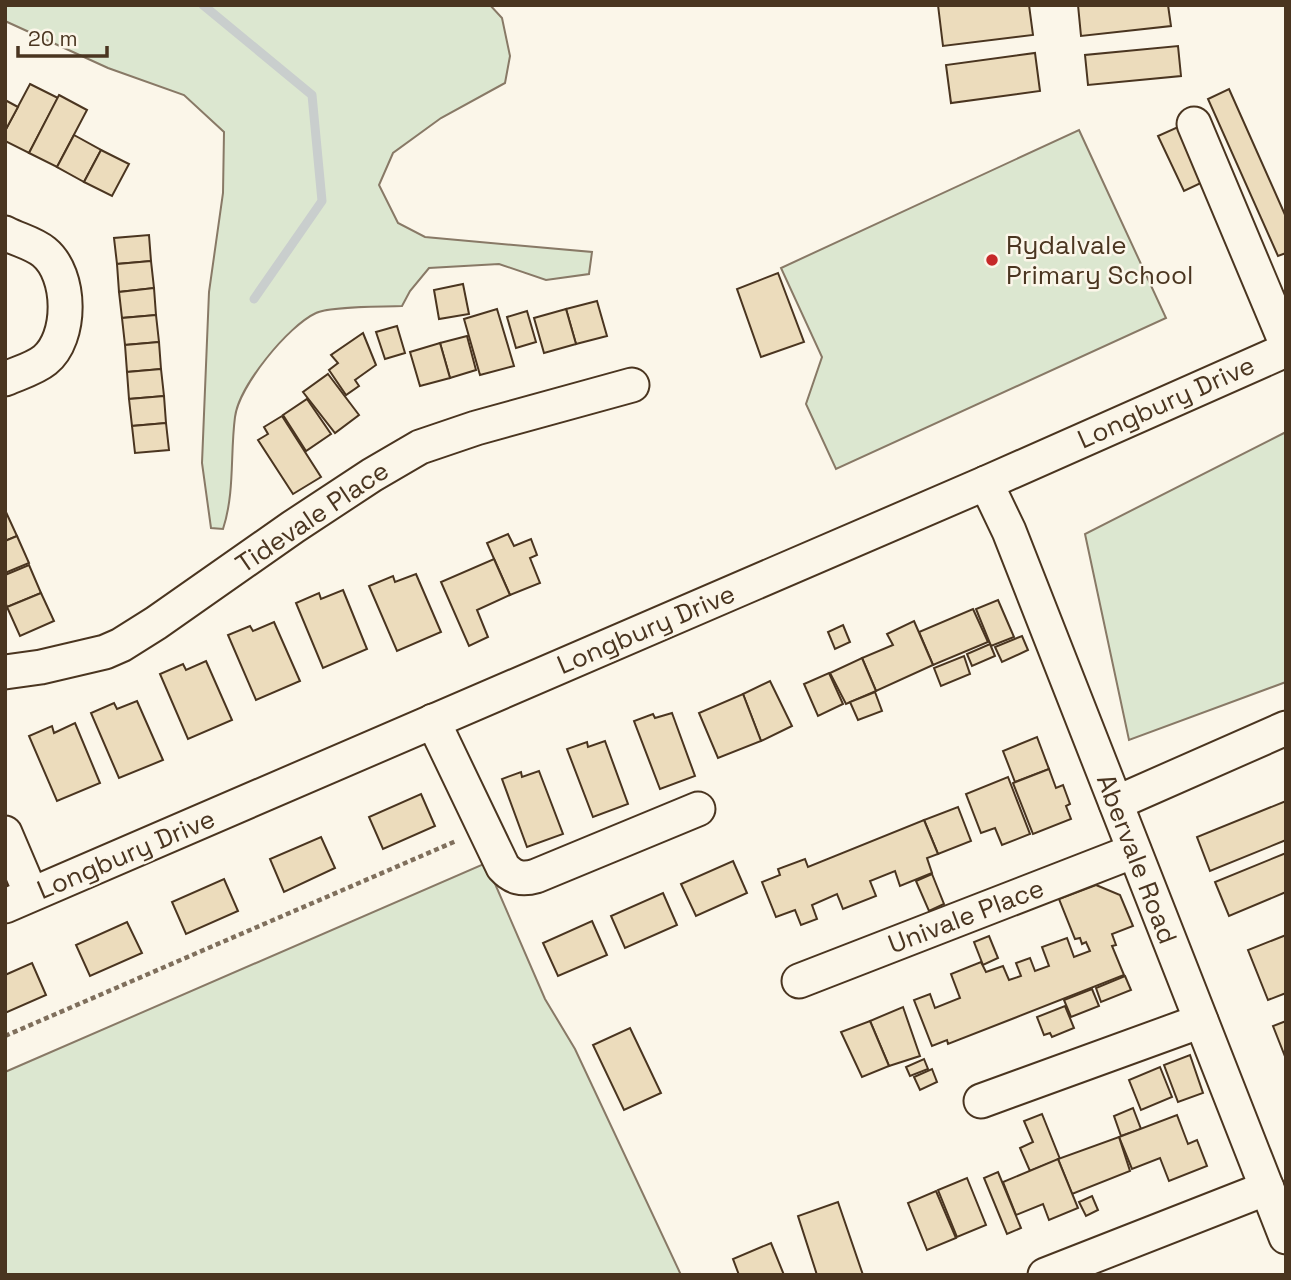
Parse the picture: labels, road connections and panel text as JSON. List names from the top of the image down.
{
  "streets": {
    "street": [
      "Longbury Drive",
      "Tidevale Place",
      "Abervale Road",
      "Univale Place"
    ]
  },
  "crossings": [
    ["Longbury Drive", "Abervale Road"],
    ["Abervale Road", "Univale Place"]
  ],
  "places": ["Rydalvale Primary School"],
  "scale_bar": "20 m"
}
